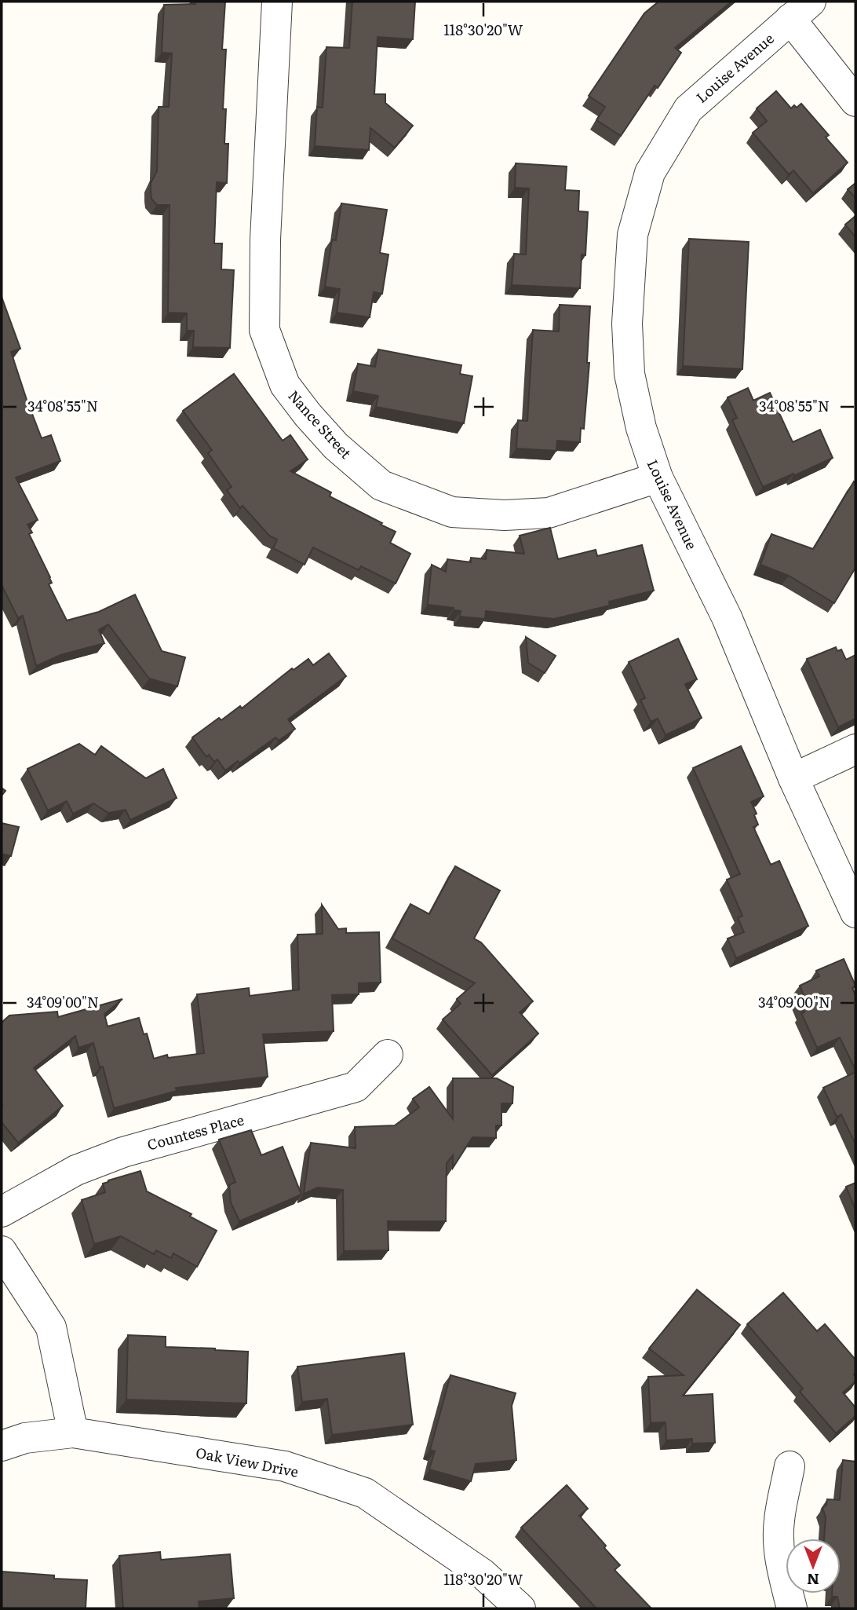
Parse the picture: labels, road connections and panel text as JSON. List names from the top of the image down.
{
  "streets": {
    "street": [
      "Louise Avenue",
      "Nance Street",
      "Countess Place",
      "Oak View Drive"
    ]
  },
  "crossings": [
    ["Louise Avenue", "Nance Street"]
  ],
  "north": "bottom",
  "coordinates": ["118°30'20\"W", "34°08'55\"N", "34°09'00\"N"]
}
